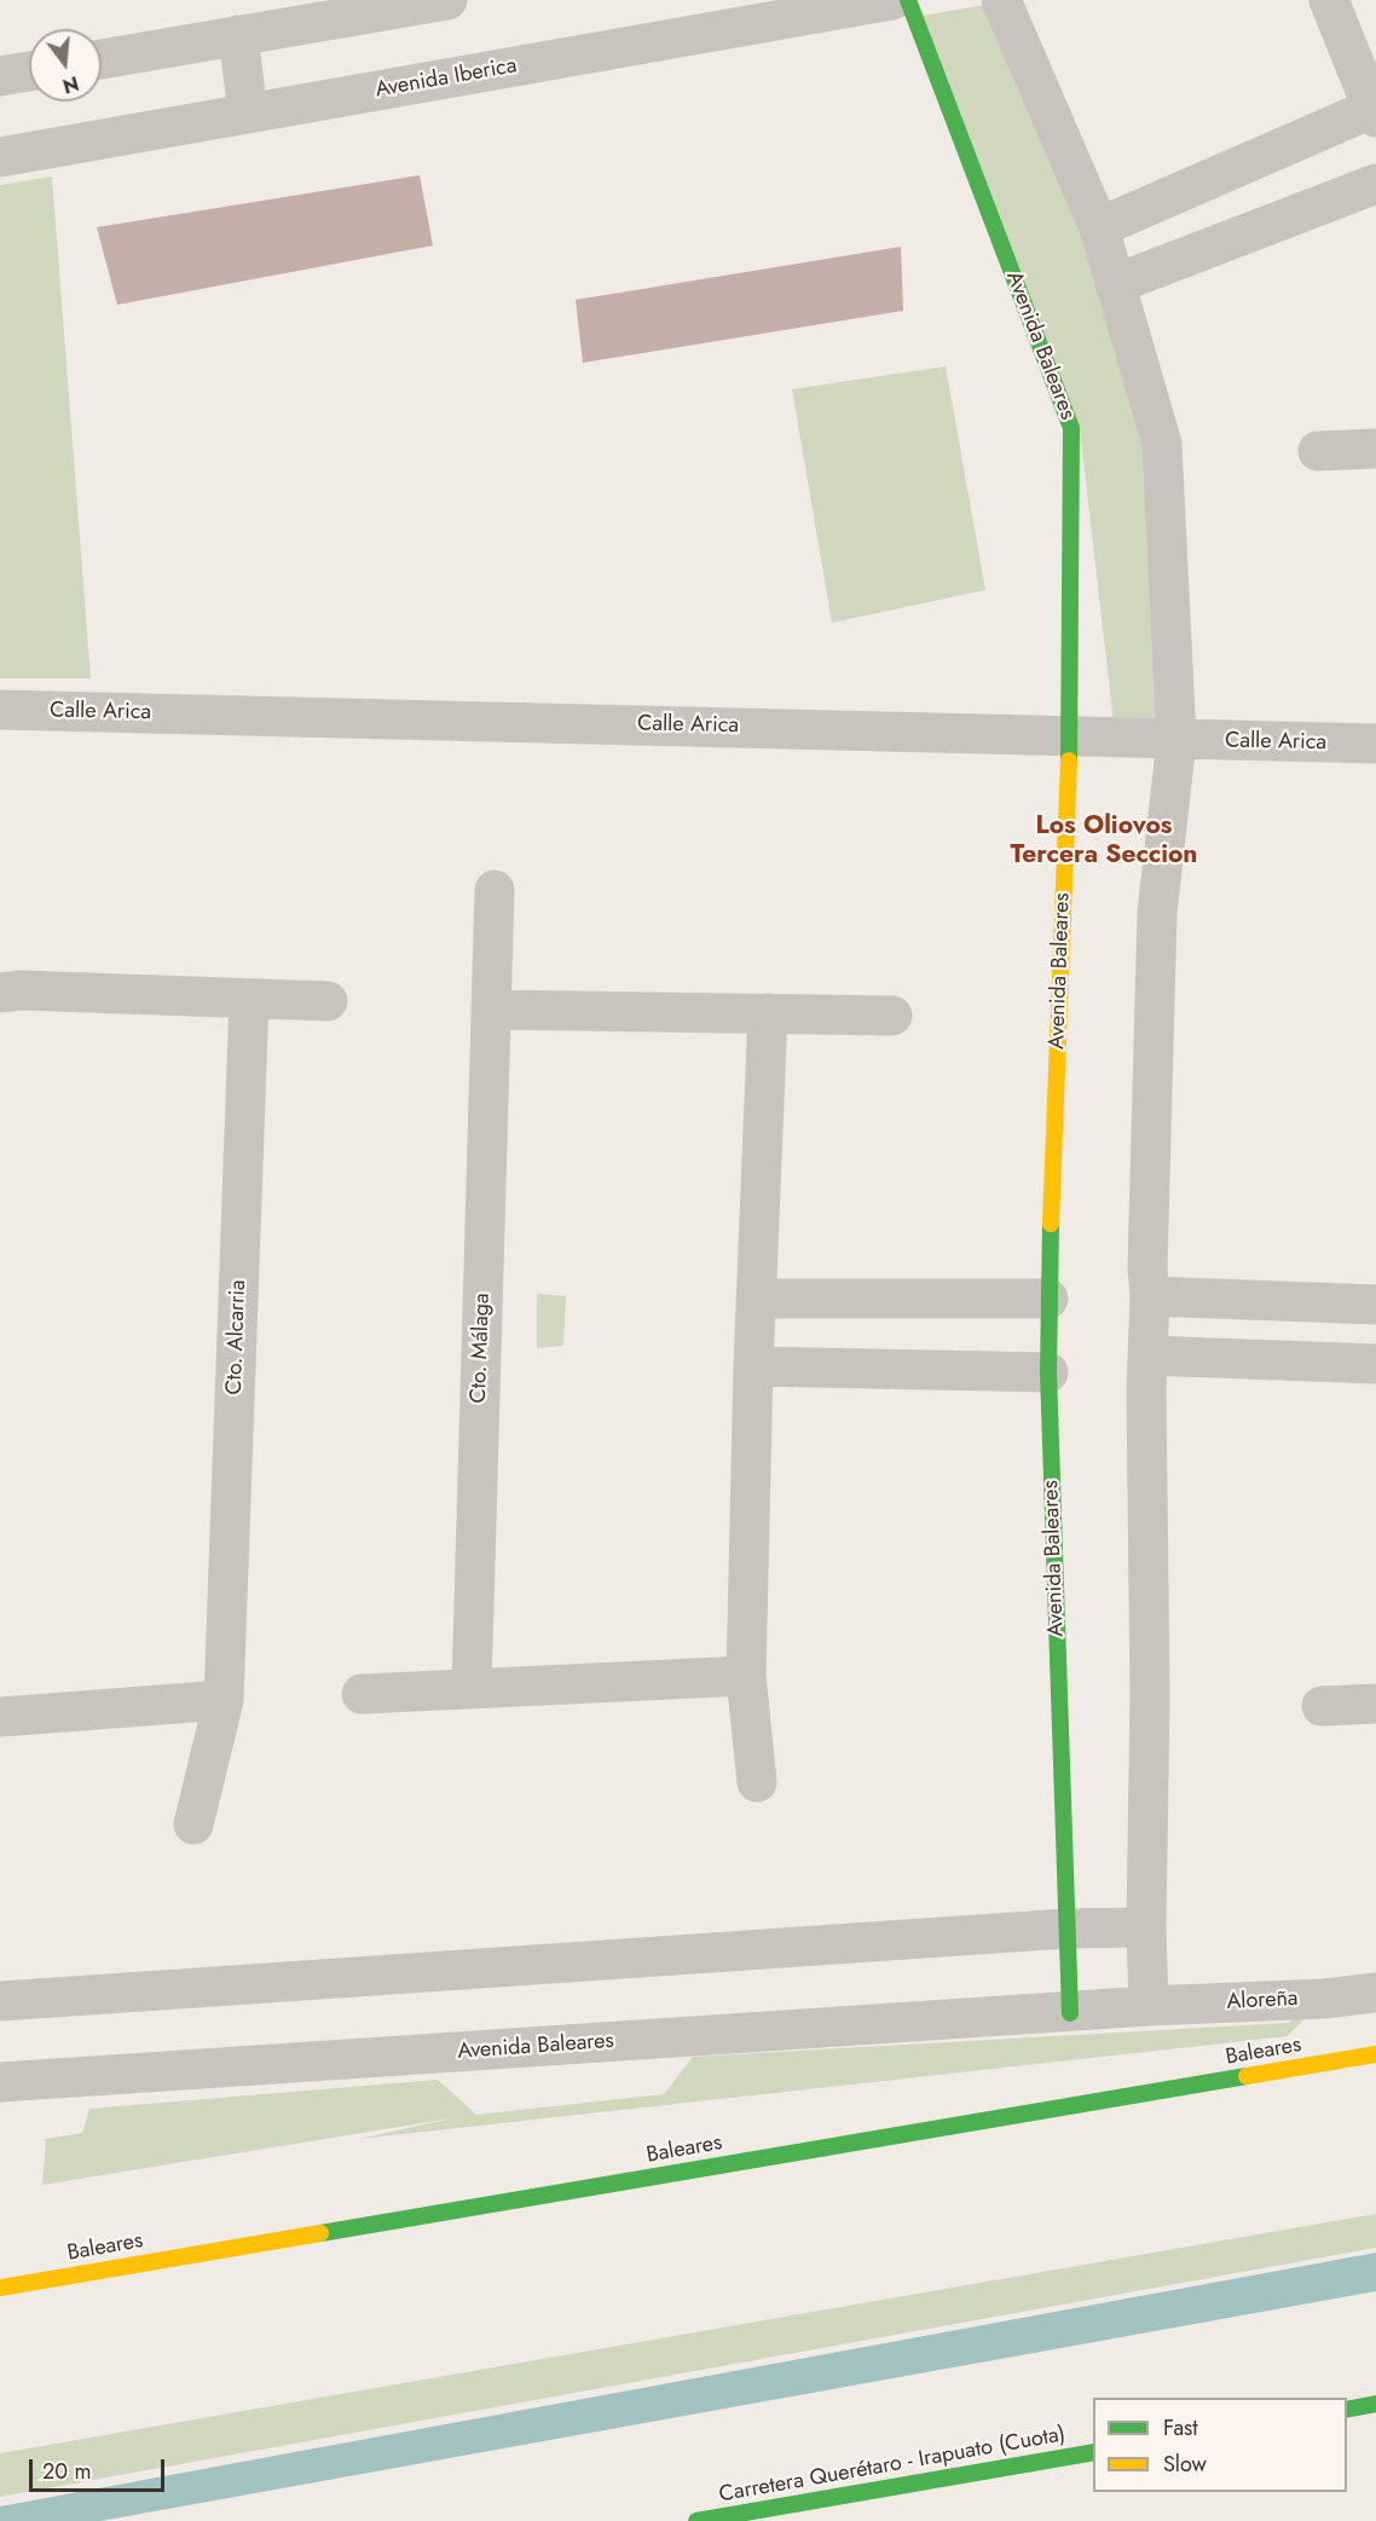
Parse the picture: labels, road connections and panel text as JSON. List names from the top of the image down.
{
  "streets": {
    "main road": ["Avenida Baleares", "Baleares", "Carretera Querétaro - Irapuato (Cuota)"],
    "street": [
      "Avenida Iberica",
      "Calle Arica",
      "Cto. Alcarria",
      "Cto. Málaga",
      "Aloreña"
    ]
  },
  "crossings": [
    ["Avenida Baleares", "Calle Arica"],
    ["Avenida Baleares", "Aloreña"]
  ],
  "districts": ["Los Oliovos Tercera Seccion"],
  "legend": ["Fast", "Slow"],
  "scale_bar": "20 m",
  "north": "bottom"
}
